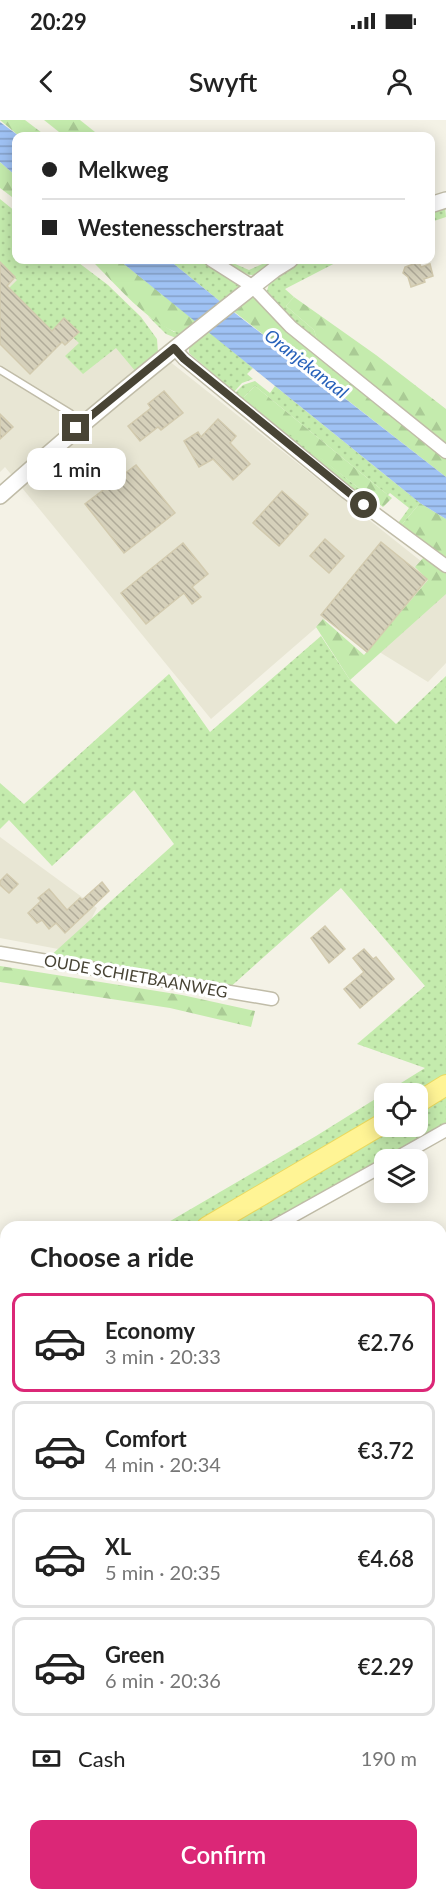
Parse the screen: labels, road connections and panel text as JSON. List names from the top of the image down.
{
  "streets": {
    "street": ["OUDE SCHIETBAANWEG"]
  },
  "water": ["Oranjekanaal"],
  "page": {
    "status": "20:29",
    "header": "Swyft",
    "banner": ["Melkweg", "Westenesscherstraat"],
    "bubble": "1 min",
    "heading": "Choose a ride",
    "list": [
      {
        "name": "Economy",
        "note": "3 min · 20:33",
        "value": "€2.76"
      },
      {
        "name": "Comfort",
        "note": "4 min · 20:34",
        "value": "€3.72"
      },
      {
        "name": "XL",
        "note": "5 min · 20:35",
        "value": "€4.68"
      },
      {
        "name": "Green",
        "note": "6 min · 20:36",
        "value": "€2.29"
      }
    ],
    "pay": ["Cash", "190 m"],
    "buttons": "Confirm"
  }
}
